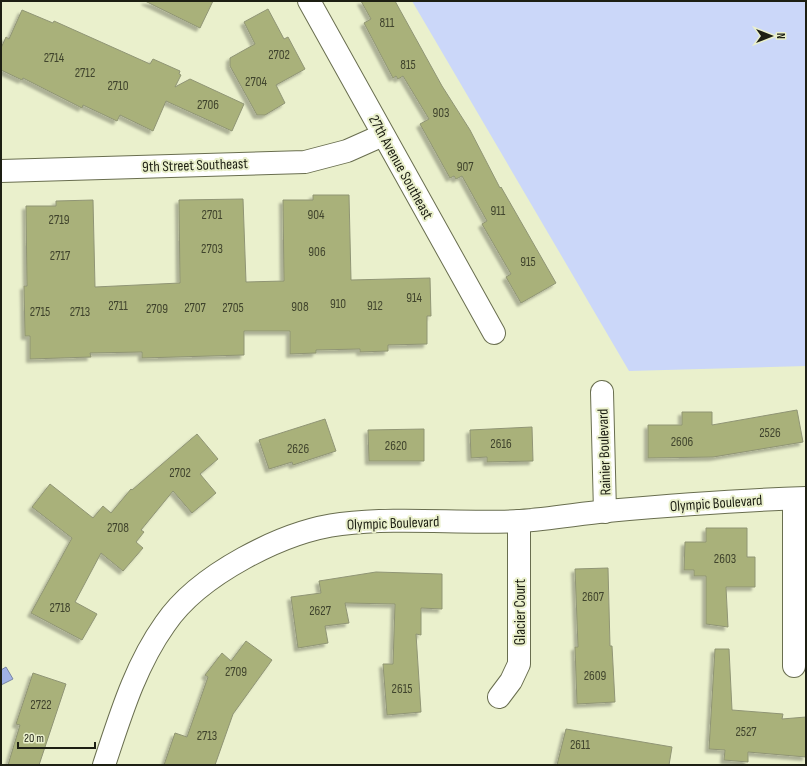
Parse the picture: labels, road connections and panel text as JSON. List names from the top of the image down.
{
  "streets": {
    "street": [
      "9th Street Southeast",
      "27th Avenue Southeast",
      "Rainier Boulevard",
      "Olympic Boulevard",
      "Glacier Court"
    ]
  },
  "crossings": [
    ["9th Street Southeast", "27th Avenue Southeast"],
    ["Rainier Boulevard", "Olympic Boulevard"],
    ["Olympic Boulevard", "Glacier Court"]
  ],
  "house_numbers": [
    "811",
    "2702",
    "2714",
    "815",
    "2712",
    "2704",
    "2710",
    "2706",
    "903",
    "907",
    "911",
    "2701",
    "904",
    "2719",
    "2703",
    "906",
    "2717",
    "915",
    "914",
    "910",
    "2711",
    "912",
    "908",
    "2707",
    "2705",
    "2709",
    "2715",
    "2713",
    "2526",
    "2606",
    "2616",
    "2620",
    "2626",
    "2702",
    "2708",
    "2603",
    "2607",
    "2718",
    "2627",
    "2709",
    "2609",
    "2615",
    "2722",
    "2527",
    "2713",
    "2611"
  ],
  "scale_bar": "20 m",
  "north": "right"
}
